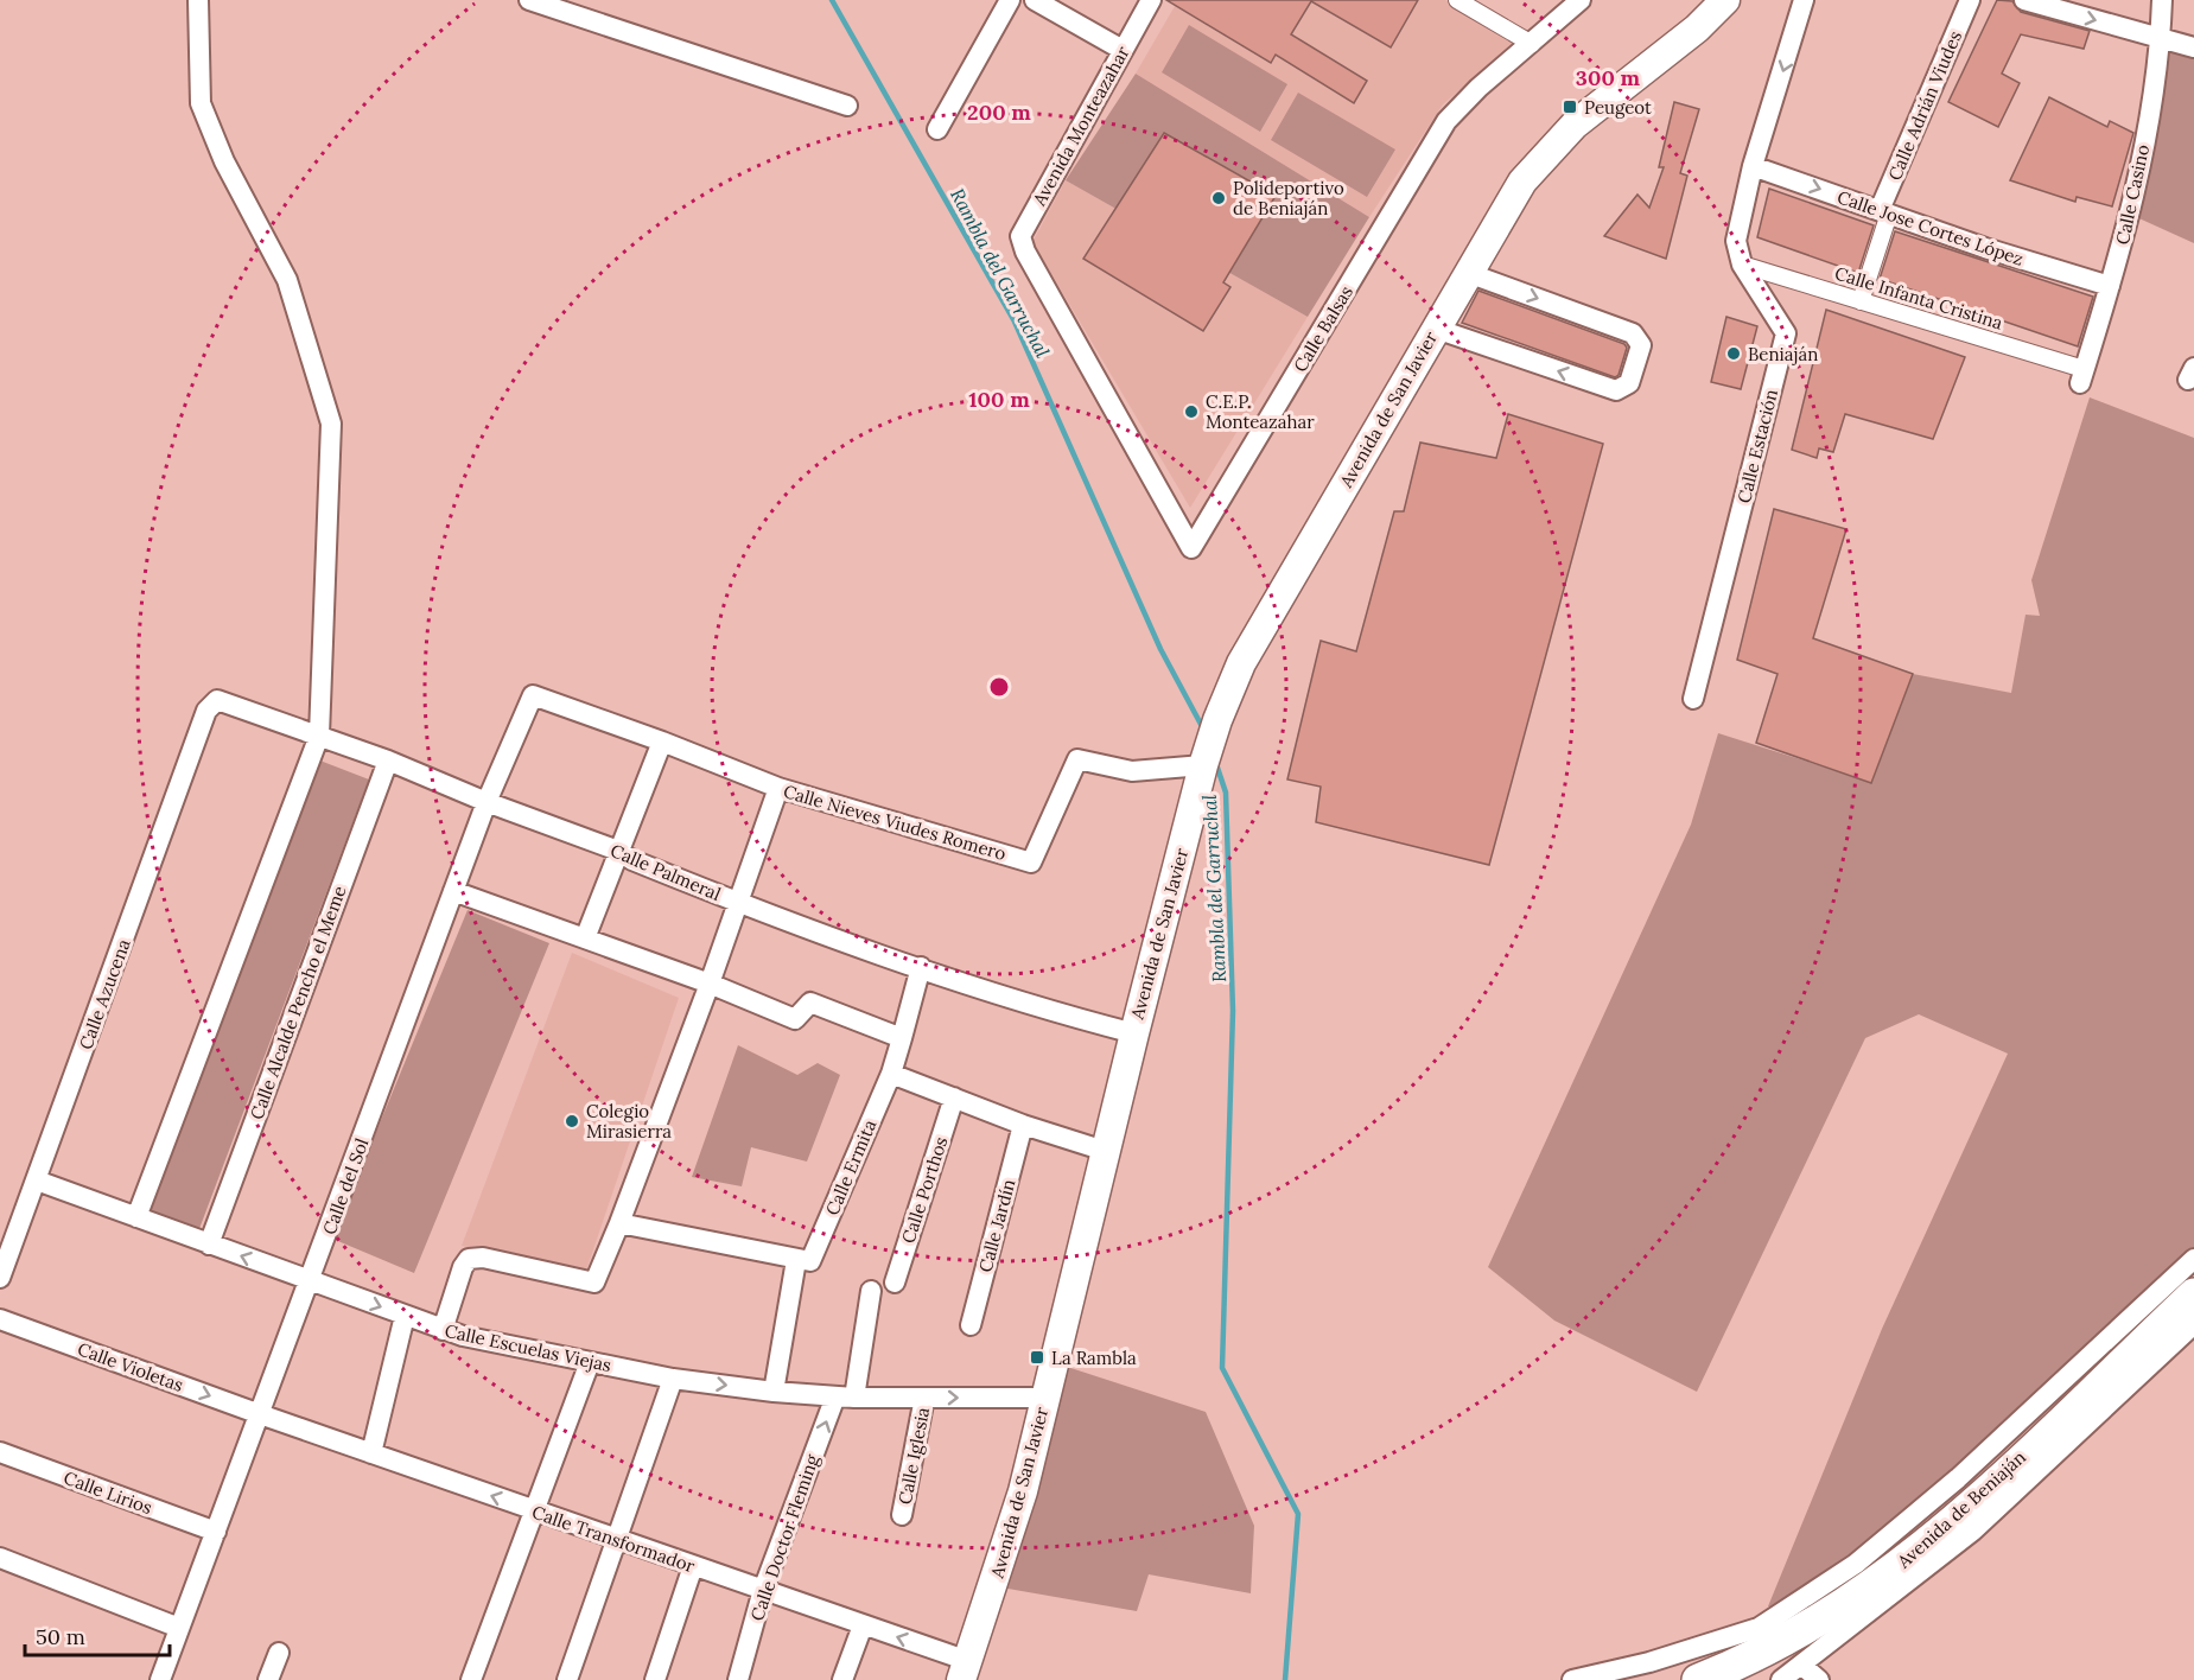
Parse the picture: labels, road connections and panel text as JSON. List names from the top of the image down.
{
  "streets": {
    "main road": ["Avenida de San Javier", "Avenida de Beniaján"],
    "street": [
      "Calle Adrián Viudes",
      "Avenida Monteazahar",
      "Calle Casino",
      "Calle Jose Cortes López",
      "Calle Infanta Cristina",
      "Calle Balsas",
      "Calle Estación",
      "Calle Nieves Viudes Romero",
      "Calle Palmeral",
      "Calle Azucena",
      "Calle Alcalde Pencho el Meme",
      "Calle Ermita",
      "Calle del Sol",
      "Calle Porthos",
      "Calle Jardín",
      "Calle Escuelas Viejas",
      "Calle Violetas",
      "Calle Iglesia",
      "Calle Lirios",
      "Calle Doctor Fleming",
      "Calle Transformador"
    ]
  },
  "crossings": [
    ["Calle Adrián Viudes", "Calle Jose Cortes López"],
    ["Avenida Monteazahar", "Calle Balsas"],
    ["Calle Casino", "Calle Jose Cortes López"],
    ["Calle Casino", "Calle Infanta Cristina"],
    ["Calle Jose Cortes López", "Calle Estación"],
    ["Calle Infanta Cristina", "Calle Estación"],
    ["Avenida de San Javier", "Calle Nieves Viudes Romero"],
    ["Avenida de San Javier", "Calle Palmeral"],
    ["Avenida de San Javier", "Calle Escuelas Viejas"],
    ["Avenida de San Javier", "Calle Transformador"],
    ["Calle Nieves Viudes Romero", "Calle del Sol"],
    ["Calle Palmeral", "Calle Azucena"],
    ["Calle Palmeral", "Calle Alcalde Pencho el Meme"],
    ["Calle Palmeral", "Calle Ermita"],
    ["Calle Palmeral", "Calle del Sol"],
    ["Calle Azucena", "Calle Escuelas Viejas"],
    ["Calle Alcalde Pencho el Meme", "Calle Escuelas Viejas"],
    ["Calle Ermita", "Calle Escuelas Viejas"],
    ["Calle del Sol", "Calle Escuelas Viejas"],
    ["Calle del Sol", "Calle Violetas"],
    ["Calle del Sol", "Calle Lirios"],
    ["Calle del Sol", "Calle Transformador"],
    ["Calle Escuelas Viejas", "Calle Iglesia"],
    ["Calle Escuelas Viejas", "Calle Doctor Fleming"],
    ["Calle Violetas", "Calle Transformador"],
    ["Calle Doctor Fleming", "Calle Transformador"]
  ],
  "one_way": ["Calle Jose Cortes López", "Calle Violetas", "Calle Transformador"],
  "water": ["Rambla del Garruchal"],
  "places": {
    "transit": ["Peugeot", "La Rambla"],
    "other": [
      "Polideportivo de Beniaján",
      "Beniaján",
      "C.E.P. Monteazahar",
      "Colegio Mirasierra"
    ]
  },
  "scale_bar": "50 m",
  "rings": ["300 m", "200 m", "100 m"]
}
